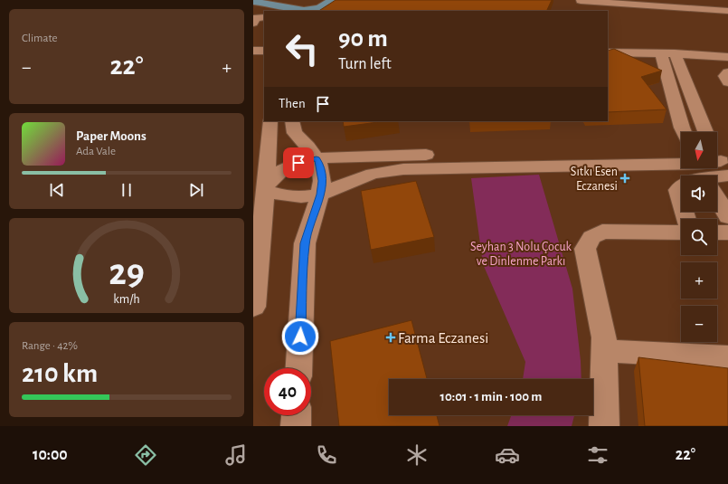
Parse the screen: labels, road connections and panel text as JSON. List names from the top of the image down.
{
  "parks": ["Seyhan 3 Nolu Çocuk ve Dinlenme Parkı"],
  "places": {
    "health": ["Sıtkı Esen Eczanesi", "Farma Eczanesi"]
  },
  "north": "bottom",
  "page": {
    "tile": [
      "Climate",
      ["Range · 42%", "210 km"]
    ],
    "turn": ["90 m", "Turn left"],
    "heat": ["−", "22°", "+"],
    "then": "Then",
    "song": ["Paper Moons", "Ada Vale"],
    "map_buttons": ["+", "−"],
    "limit": "40",
    "trip": "10:01 · 1 min · 100 m",
    "tabs": ["10:00", "22°"],
    "gauge": ["29", "km/h"]
  }
}
